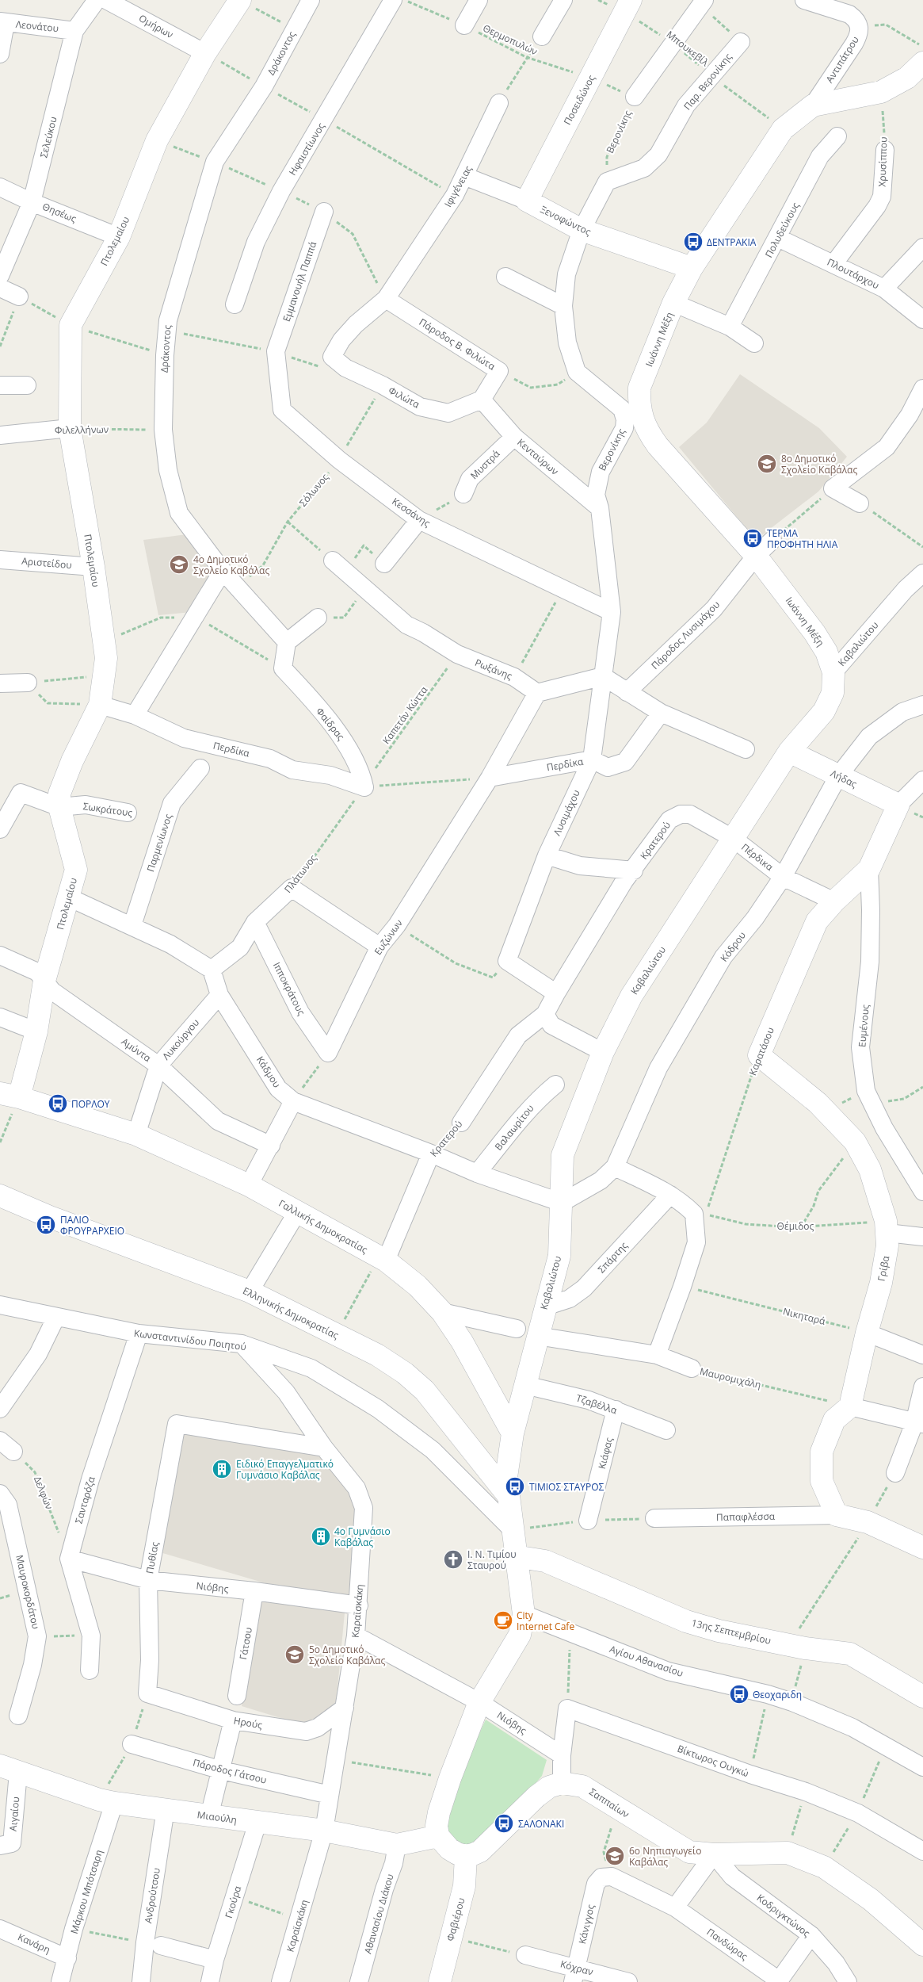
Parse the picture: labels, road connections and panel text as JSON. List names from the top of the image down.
{
  "streets": {
    "street": [
      "Λεονάτου",
      "Ομήρων",
      "Δράκοντος",
      "Αντιπάτρου",
      "Παρ. Βερονίκης",
      "Ποσειδώνος",
      "Βερονίκης",
      "Σελεύκου",
      "Ηφαιστίωνος",
      "Χρυσίππου",
      "Ιφιγένειας",
      "Θησέως",
      "Ξενοφώντος",
      "Πολυδεύκους",
      "Πτολεμαίου",
      "Πλουτάρχου",
      "Εμμανουήλ Παππά",
      "Ιωάννη Μέξη",
      "Πάροδος Β. Φιλώτα",
      "Φιλώτα",
      "Φιλελλήνων",
      "Κενταύρων",
      "Μυστρά",
      "Κεσσάνης",
      "Αριστείδου",
      "Πάροδος Λυσιμάχου",
      "Καβαλιώτου",
      "Ρωξάνης",
      "Φαίδρας",
      "Περδίκα",
      "Λήδας",
      "Σωκράτους",
      "Λυσιμάχου",
      "Κρατερού",
      "Παρμενίωνος",
      "Πέρδικα",
      "Πλάτωνος",
      "Ευζώνων",
      "Κόδρου",
      "Ιπποκράτους",
      "Ευμένους",
      "Λυκούργου",
      "Αμύντα",
      "Καρατάσου",
      "Κάδμου",
      "Βαλαωρίτου",
      "Γαλλικής Δημοκρατίας",
      "Σπάρτης",
      "Γρίβα",
      "Ελληνικής Δημοκρατίας",
      "Κωνσταντινίδου Ποιητού",
      "Μαυρομιχάλη",
      "Τζαβέλλα",
      "Κιάφας",
      "Σανταρόζα",
      "Παπαφλέσσα",
      "Πυθίας",
      "Νιόβης",
      "Μαυροκορδάτου",
      "Καραϊσκάκη",
      "13ης Σεπτεμβρίου",
      "Γάτσου",
      "Αγίου Αθανασίου",
      "Ηρούς",
      "Βίκτωρος Ουγκώ",
      "Πάροδος Γάτσου",
      "Σαππαίων",
      "Αιγαίου",
      "Μιαούλη",
      "Μάρκου Μπότσαρη",
      "Ανδρούτσου",
      "Γκούρα",
      "Αθανασίου Διάκου",
      "Κοδριγκτώνος",
      "Φαβιέρου",
      "Κάνιγγος",
      "Κανάρη",
      "Πανδώρας",
      "Κόχραν"
    ],
    "path": [
      "Θερμοπυλών",
      "Μπουκεβίλ",
      "Σόλωνος",
      "Καπετάν Κώττα",
      "Θέμιδος",
      "Νικηταρά",
      "Δελφών"
    ]
  },
  "crossings": [
    ["Λεονάτου", "Σελεύκου"],
    ["Ομήρων", "Πτολεμαίου"],
    ["Θερμοπυλών", "Ποσειδώνος"],
    ["Θερμοπυλών", "Βερονίκης"],
    ["Μπουκεβίλ", "Παρ. Βερονίκης"],
    ["Μπουκεβίλ", "Ποσειδώνος"],
    ["Μπουκεβίλ", "Ιωάννη Μέξη"],
    ["Δράκοντος", "Φιλελλήνων"],
    ["Δράκοντος", "Σόλωνος"],
    ["Δράκοντος", "Φαίδρας"],
    ["Αντιπάτρου", "Ιωάννη Μέξη"],
    ["Παρ. Βερονίκης", "Βερονίκης"],
    ["Ποσειδώνος", "Ξενοφώντος"],
    ["Βερονίκης", "Κενταύρων"],
    ["Βερονίκης", "Λυσιμάχου"],
    ["Σελεύκου", "Θησέως"],
    ["Χρυσίππου", "Πλουτάρχου"],
    ["Χρυσίππου", "Ιωάννη Μέξη"],
    ["Ιφιγένειας", "Ξενοφώντος"],
    ["Ιφιγένειας", "Πάροδος Β. Φιλώτα"],
    ["Ιφιγένειας", "Φιλώτα"],
    ["Θησέως", "Πτολεμαίου"],
    ["Ξενοφώντος", "Ιωάννη Μέξη"],
    ["Πολυδεύκους", "Πλουτάρχου"],
    ["Πτολεμαίου", "Φιλελλήνων"],
    ["Πτολεμαίου", "Αριστείδου"],
    ["Πτολεμαίου", "Περδίκα"],
    ["Πτολεμαίου", "Σωκράτους"],
    ["Πτολεμαίου", "Αμύντα"],
    ["Πτολεμαίου", "Γαλλικής Δημοκρατίας"],
    ["Εμμανουήλ Παππά", "Κεσσάνης"],
    ["Ιωάννη Μέξη", "Πάροδος Λυσιμάχου"],
    ["Ιωάννη Μέξη", "Καβαλιώτου"],
    ["Πάροδος Β. Φιλώτα", "Φιλώτα"],
    ["Πάροδος Β. Φιλώτα", "Κενταύρων"],
    ["Φιλώτα", "Κενταύρων"],
    ["Φιλώτα", "Σόλωνος"],
    ["Κενταύρων", "Μυστρά"],
    ["Κενταύρων", "Λυσιμάχου"],
    ["Σόλωνος", "Κεσσάνης"],
    ["Κεσσάνης", "Λυσιμάχου"],
    ["Καβαλιώτου", "Λήδας"],
    ["Καβαλιώτου", "Πέρδικα"],
    ["Καβαλιώτου", "Κόδρου"],
    ["Καβαλιώτου", "Κάδμου"],
    ["Καβαλιώτου", "Γαλλικής Δημοκρατίας"],
    ["Καβαλιώτου", "Σπάρτης"],
    ["Καβαλιώτου", "Μαυρομιχάλη"],
    ["Καβαλιώτου", "Τζαβέλλα"],
    ["Ρωξάνης", "Καπετάν Κώττα"],
    ["Ρωξάνης", "Ευζώνων"],
    ["Καπετάν Κώττα", "Φαίδρας"],
    ["Καπετάν Κώττα", "Περδίκα"],
    ["Καπετάν Κώττα", "Πλάτωνος"],
    ["Φαίδρας", "Περδίκα"],
    ["Φαίδρας", "Πλάτωνος"],
    ["Περδίκα", "Λυσιμάχου"],
    ["Περδίκα", "Πλάτωνος"],
    ["Περδίκα", "Ευζώνων"],
    ["Λήδας", "Κόδρου"],
    ["Λήδας", "Καρατάσου"],
    ["Κρατερού", "Πέρδικα"],
    ["Κρατερού", "Κάδμου"],
    ["Κρατερού", "Γαλλικής Δημοκρατίας"],
    ["Πέρδικα", "Κόδρου"],
    ["Πέρδικα", "Καρατάσου"],
    ["Πλάτωνος", "Ιπποκράτους"],
    ["Πλάτωνος", "Κάδμου"],
    ["Ευζώνων", "Ιπποκράτους"],
    ["Κόδρου", "Κάδμου"],
    ["Ευμένους", "Καρατάσου"],
    ["Λυκούργου", "Αμύντα"],
    ["Λυκούργου", "Κάδμου"],
    ["Λυκούργου", "Γαλλικής Δημοκρατίας"],
    ["Καρατάσου", "Θέμιδος"],
    ["Καρατάσου", "Γρίβα"],
    ["Κάδμου", "Βαλαωρίτου"],
    ["Θέμιδος", "Γρίβα"],
    ["Γρίβα", "Νικηταρά"],
    ["Γρίβα", "Μαυρομιχάλη"],
    ["Κωνσταντινίδου Ποιητού", "Σανταρόζα"],
    ["Κωνσταντινίδου Ποιητού", "Καραϊσκάκη"],
    ["Τζαβέλλα", "Κιάφας"],
    ["Δελφών", "Σανταρόζα"],
    ["Δελφών", "Νιόβης"],
    ["Σανταρόζα", "Νιόβης"],
    ["Πυθίας", "Νιόβης"],
    ["Πυθίας", "Καραϊσκάκη"],
    ["Πυθίας", "Ηρούς"],
    ["Νιόβης", "Καραϊσκάκη"],
    ["Νιόβης", "Γάτσου"],
    ["Καραϊσκάκη", "Ηρούς"],
    ["Καραϊσκάκη", "Πάροδος Γάτσου"],
    ["Καραϊσκάκη", "Μιαούλη"],
    ["Σαππαίων", "Κοδριγκτώνος"],
    ["Αιγαίου", "Μιαούλη"],
    ["Μιαούλη", "Μάρκου Μπότσαρη"],
    ["Μιαούλη", "Ανδρούτσου"],
    ["Μιαούλη", "Γκούρα"],
    ["Μιαούλη", "Αθανασίου Διάκου"],
    ["Μάρκου Μπότσαρη", "Κανάρη"],
    ["Κάνιγγος", "Πανδώρας"],
    ["Κάνιγγος", "Κόχραν"]
  ],
  "places": {
    "bus stop": [
      "ΔΕΝΤΡΑΚΙΑ",
      "ΤΕΡΜΑ ΠΡΟΦΗΤΗ ΗΛΙΑ",
      "ΠΟΡΛΟΥ",
      "ΠΑΛΙΟ ΦΡΟΥΡΑΡΧΕΙΟ",
      "ΤΙΜΙΟΣ ΣΤΑΥΡΟΣ",
      "Θεοχαριδη",
      "ΣΑΛΟΝΑΚΙ"
    ],
    "school or university": [
      "8ο Δημοτικό Σχολείο Καβάλας",
      "4ο Δημοτικό Σχολείο Καβάλας",
      "5ο Δημοτικό Σχολείο Καβάλας",
      "6ο Νηπιαγωγείο Καβάλας"
    ],
    "building": ["Ειδικό Επαγγελματικό Γυμνάσιο Καβάλας", "4ο Γυμνάσιο Καβάλας"],
    "church": ["Ι. Ν. Τιμίου Σταυρού"],
    "cafe": ["City Internet Cafe"]
  }
}
